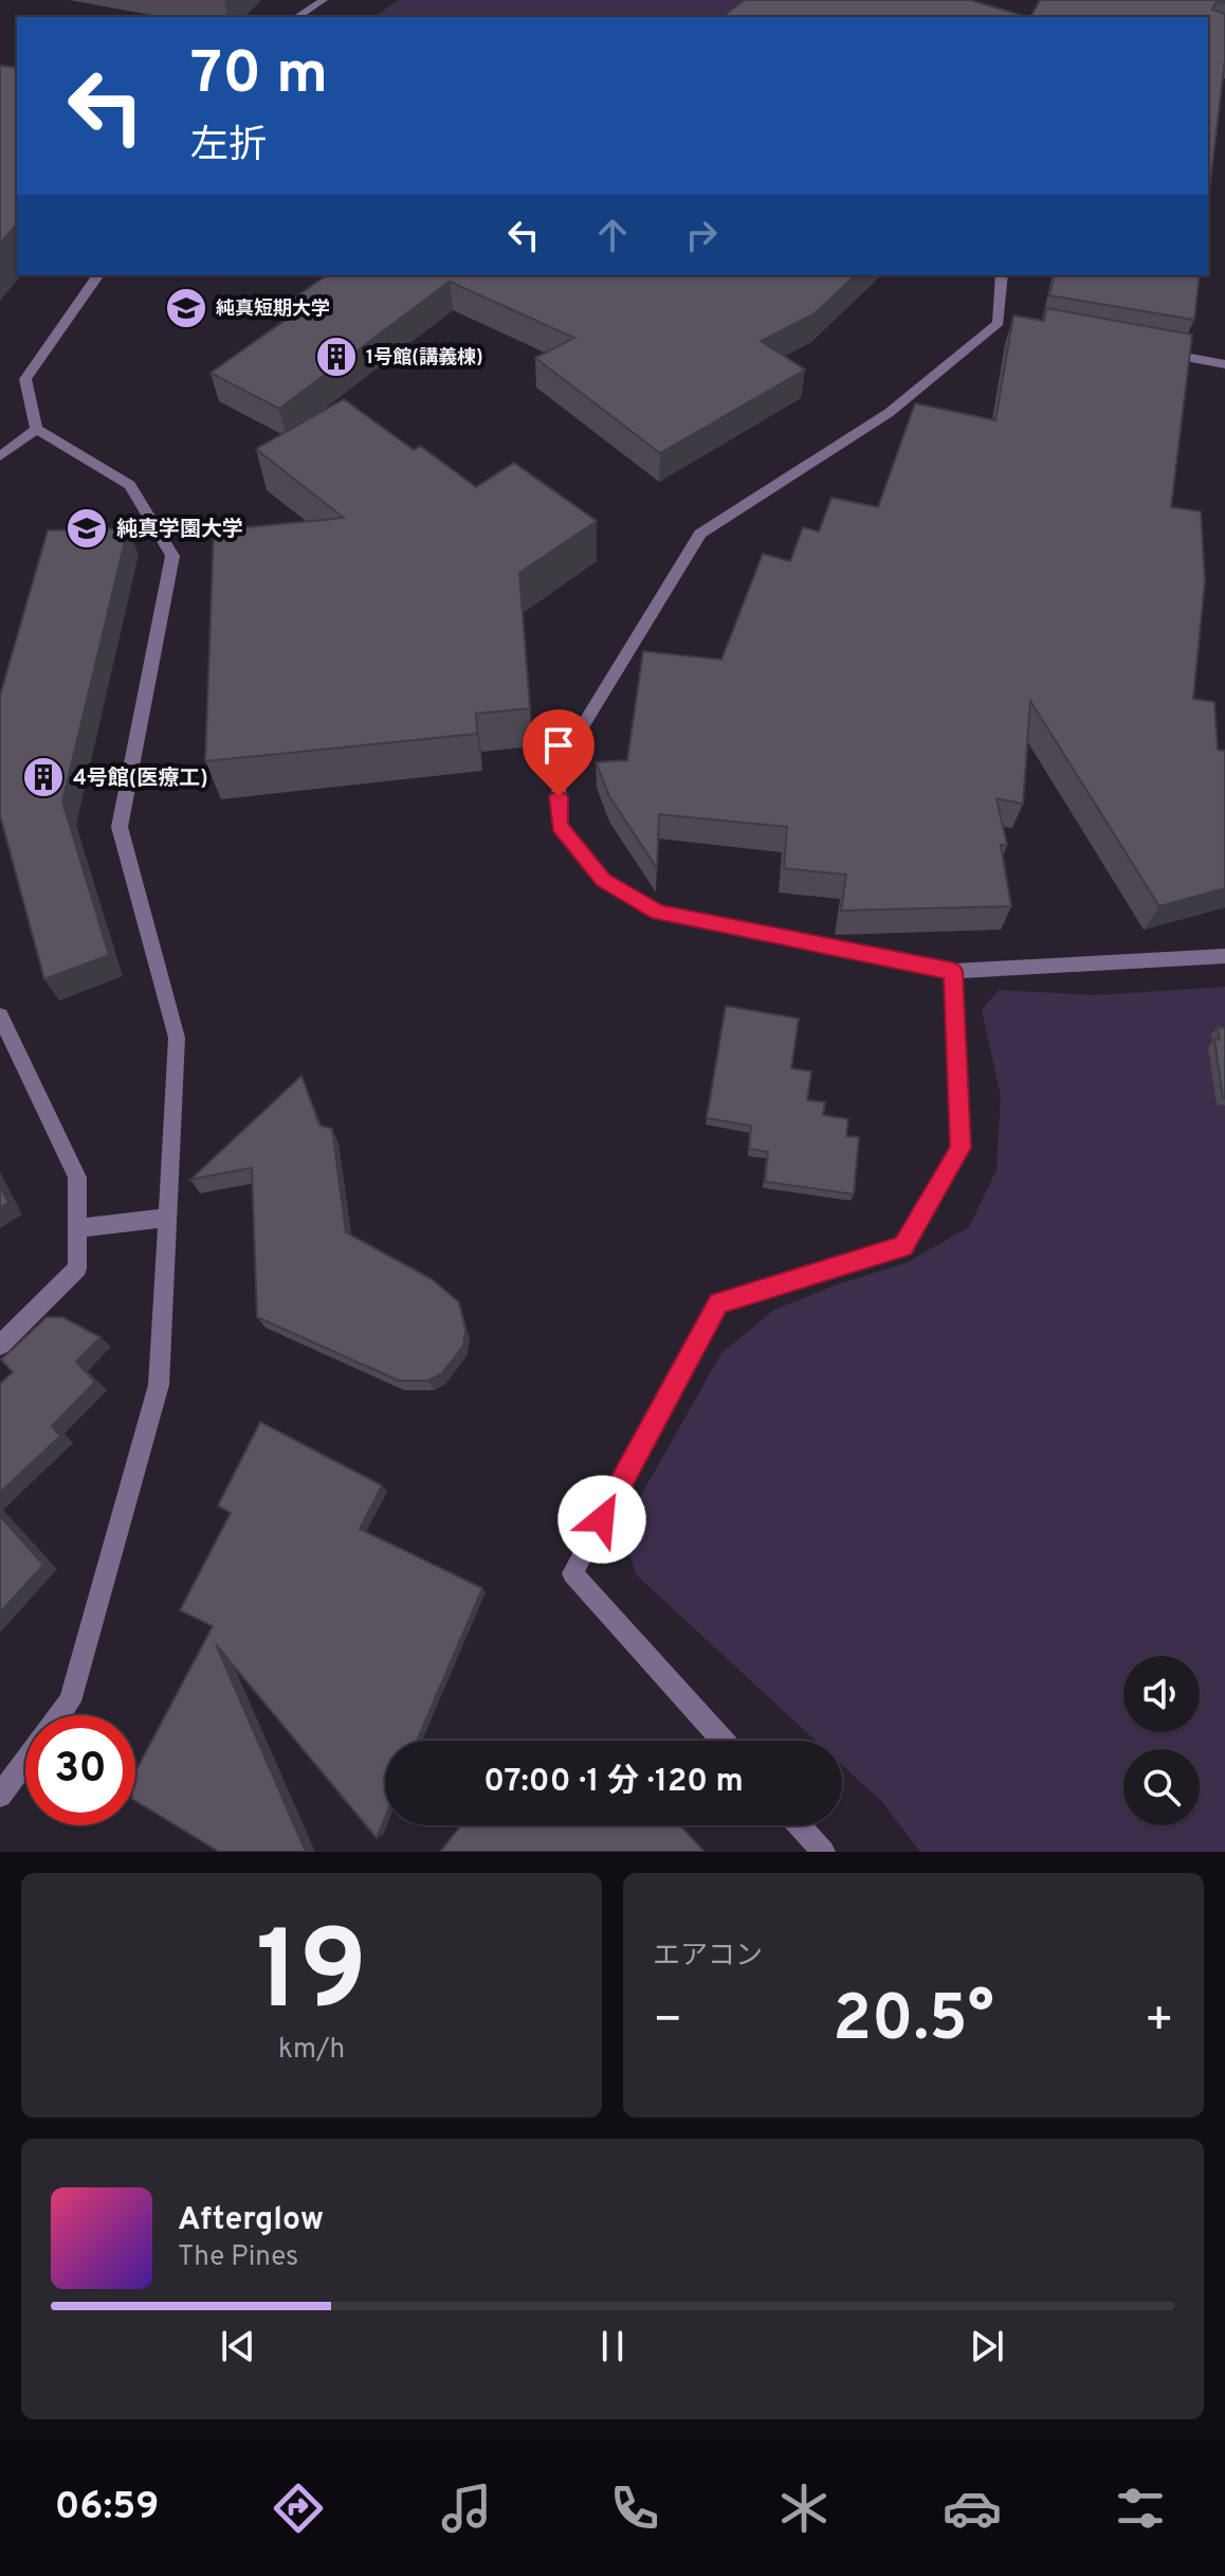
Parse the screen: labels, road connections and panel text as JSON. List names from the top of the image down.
{
  "places": {
    "school or university": ["純真短期大学", "純真学園大学"],
    "building": ["1号館(講義棟)", "4号館(医療工)"]
  },
  "page": {
    "turn": ["70 m", "左折"],
    "limit": "30",
    "trip": "07:00 · 1 分 · 120 m",
    "tile": [
      ["19", "km/h"],
      "エアコン"
    ],
    "heat": ["−", "20.5°", "+"],
    "song": ["Afterglow", "The Pines"],
    "tabs": "06:59"
  }
}
